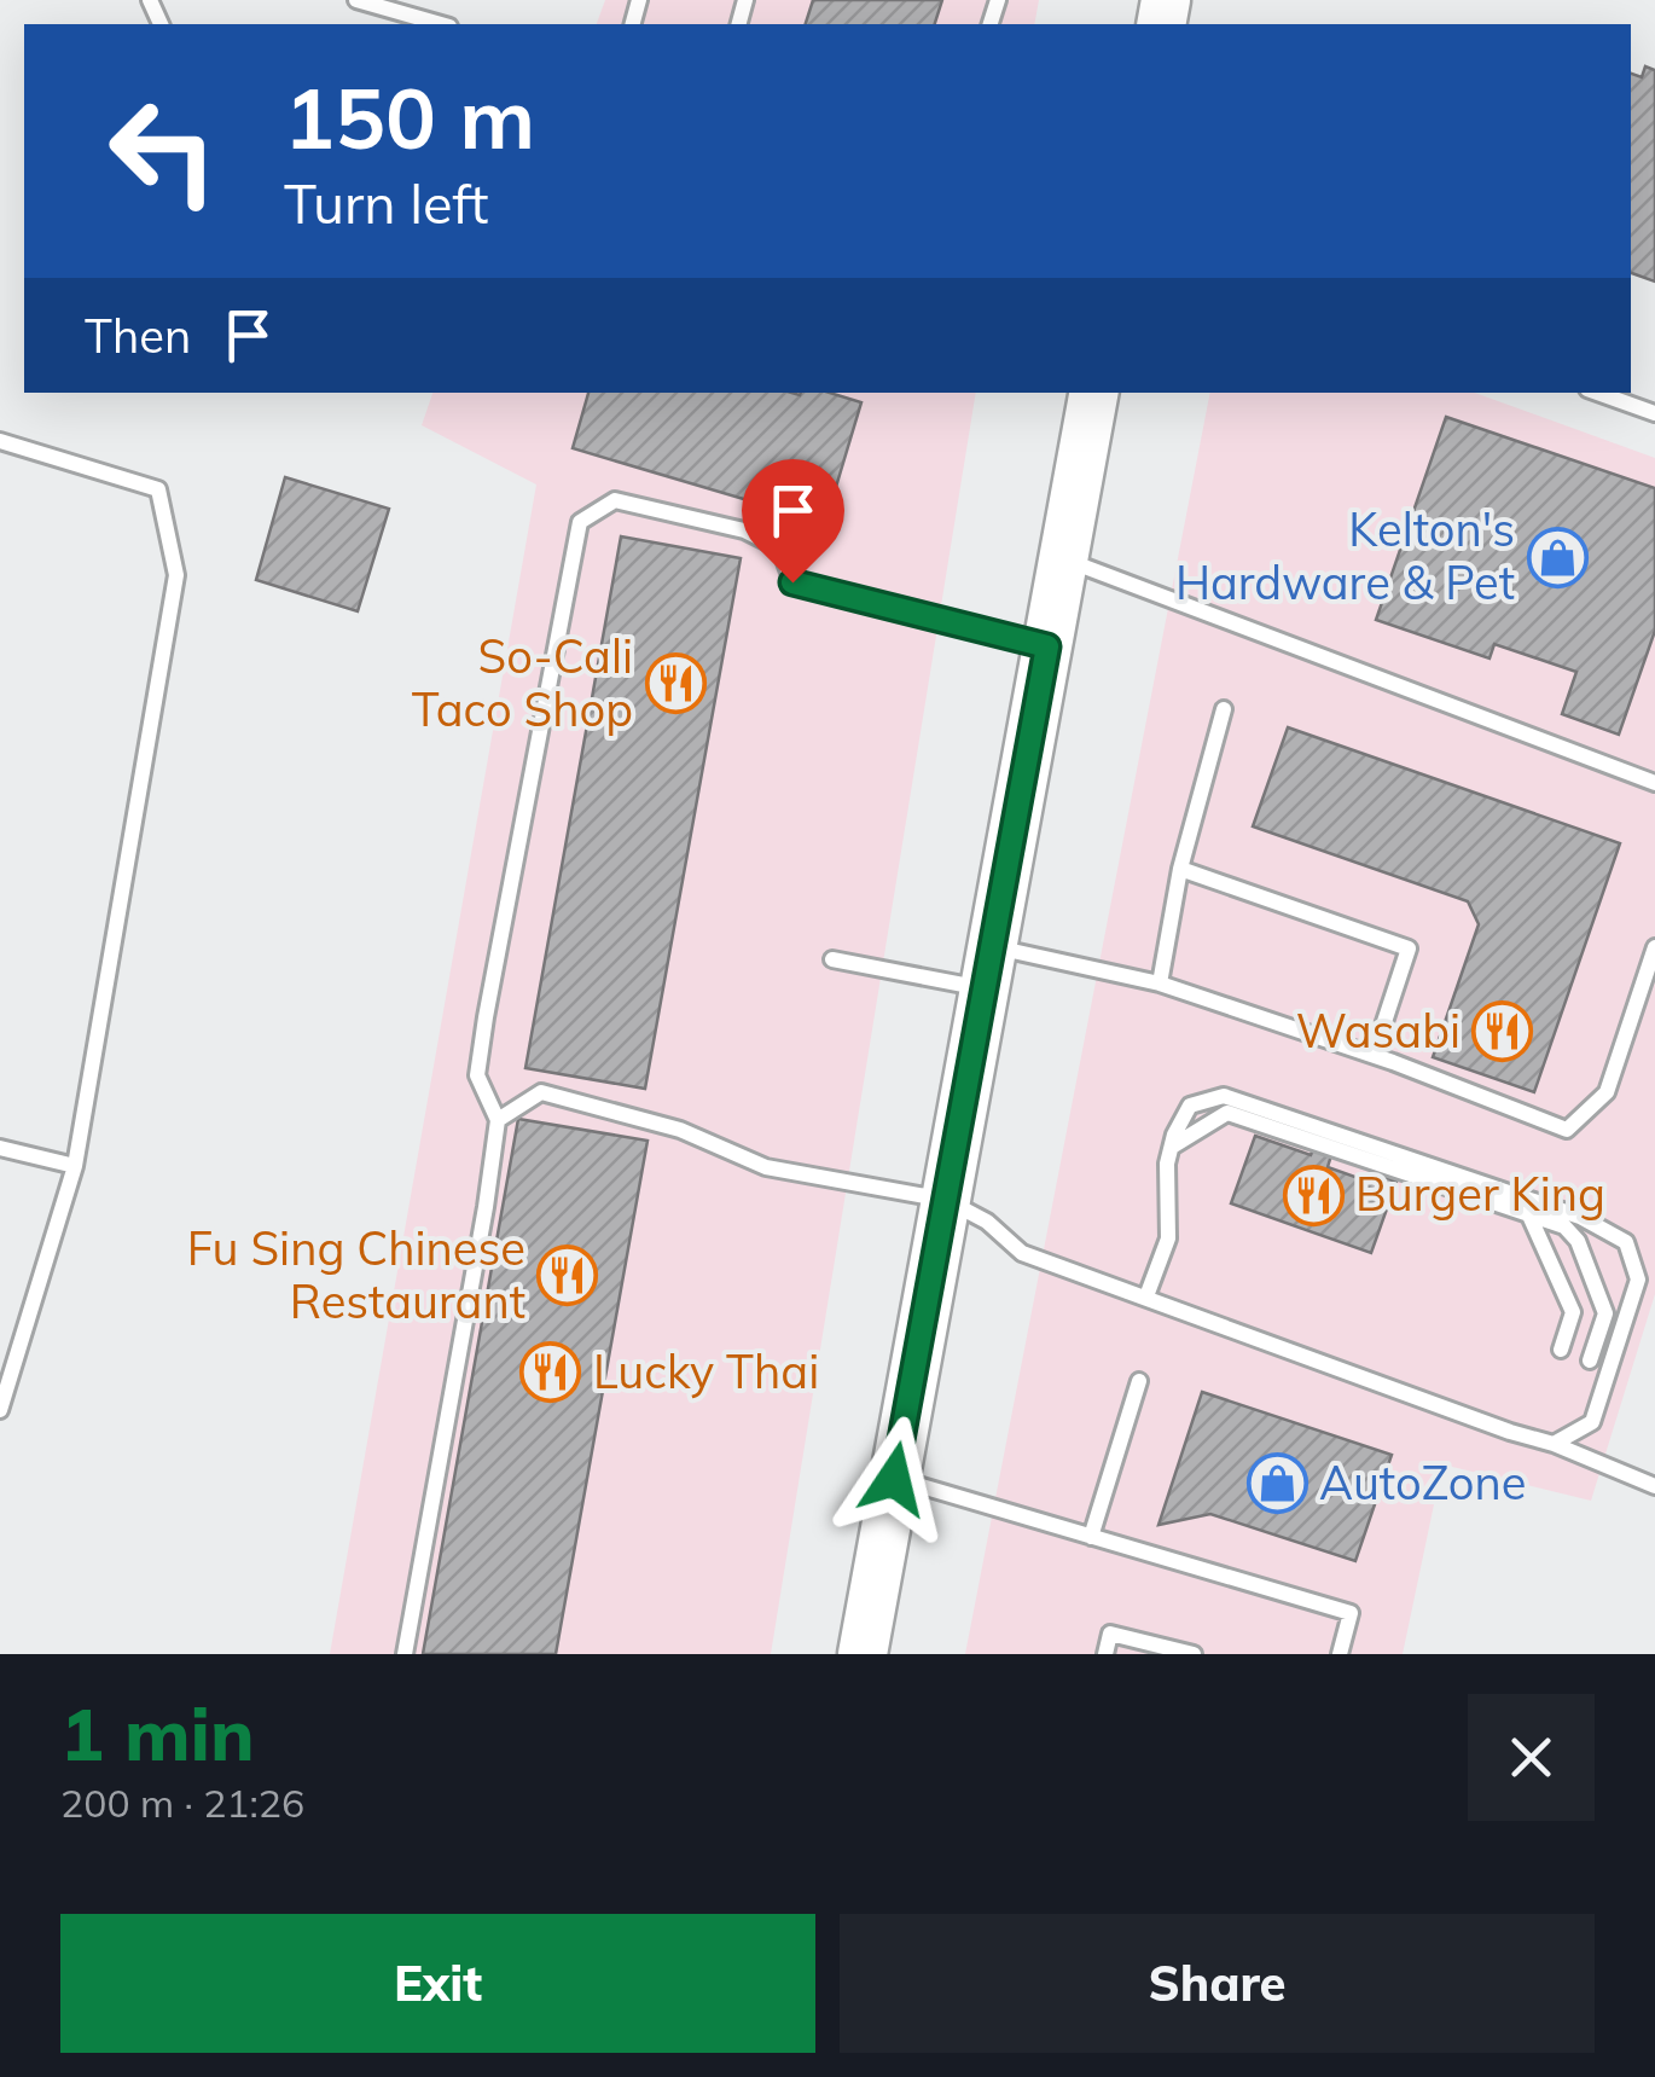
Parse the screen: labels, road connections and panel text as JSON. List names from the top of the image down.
{
  "places": {
    "shop": ["Kelton's Hardware & Pet", "AutoZone"],
    "restaurant": [
      "So-Cali Taco Shop",
      "Wasabi",
      "Burger King",
      "Fu Sing Chinese Restaurant",
      "Lucky Thai"
    ]
  },
  "page": {
    "turn": ["150 m", "Turn left"],
    "then": "Then",
    "heading": ["1 min", "200 m · 21:26"],
    "buttons": ["Exit", "Share"]
  }
}
